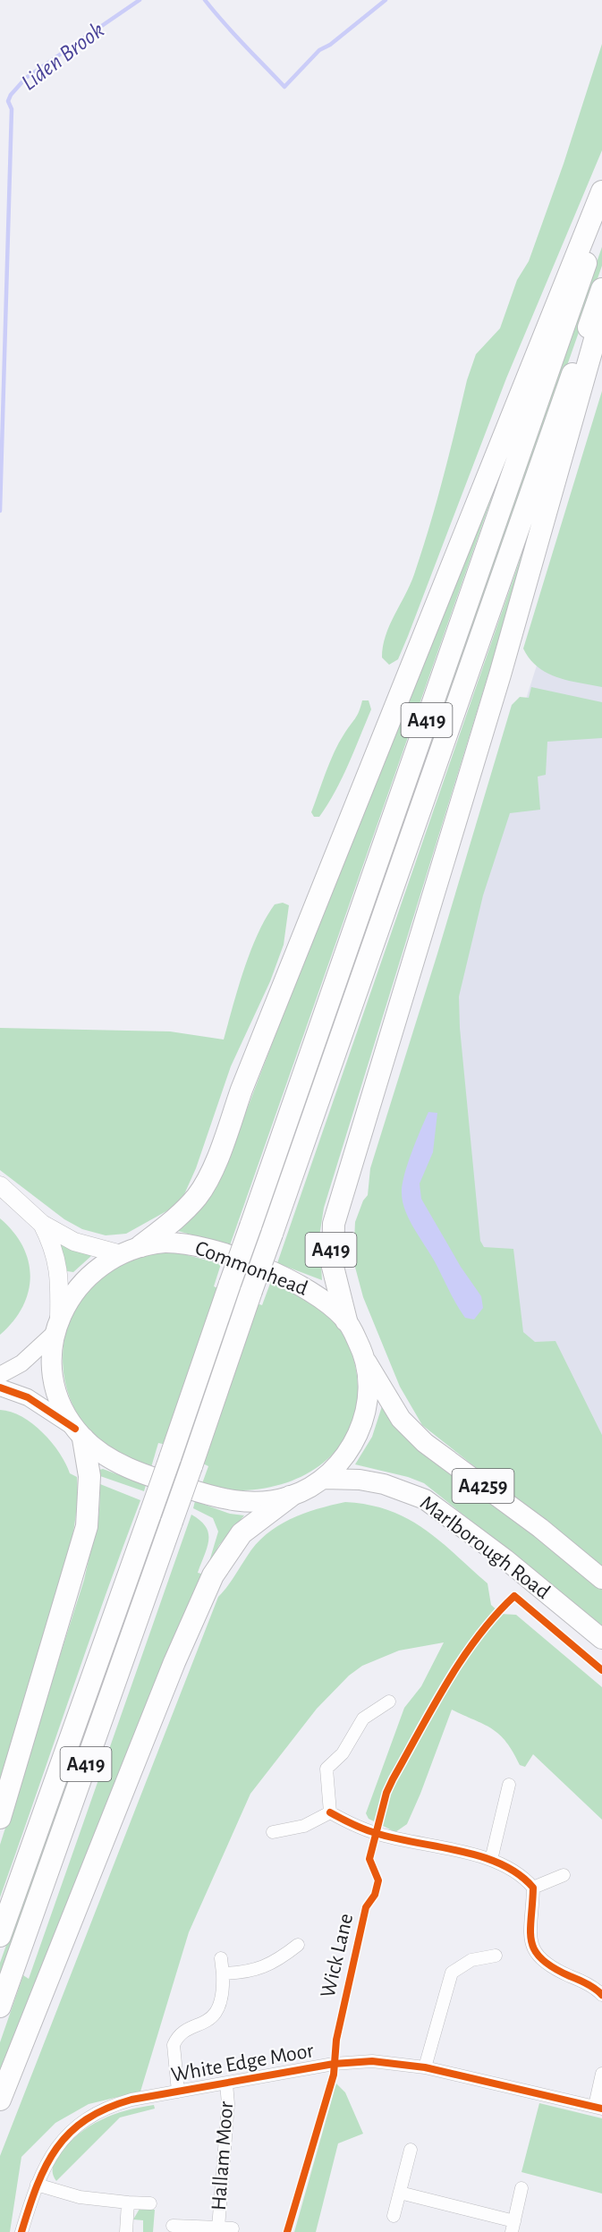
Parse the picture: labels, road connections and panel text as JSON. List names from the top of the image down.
{
  "streets": {
    "highway": ["A419"],
    "main road": ["Commonhead", "A4259", "Marlborough Road"],
    "street": ["White Edge Moor", "Hallam Moor"],
    "cycle path": ["Wick Lane"]
  },
  "crossings": [
    ["A419", "Commonhead"],
    ["Commonhead", "A4259"],
    ["Commonhead", "Marlborough Road"],
    ["White Edge Moor", "Hallam Moor"]
  ],
  "water": ["Liden Brook"]
}
